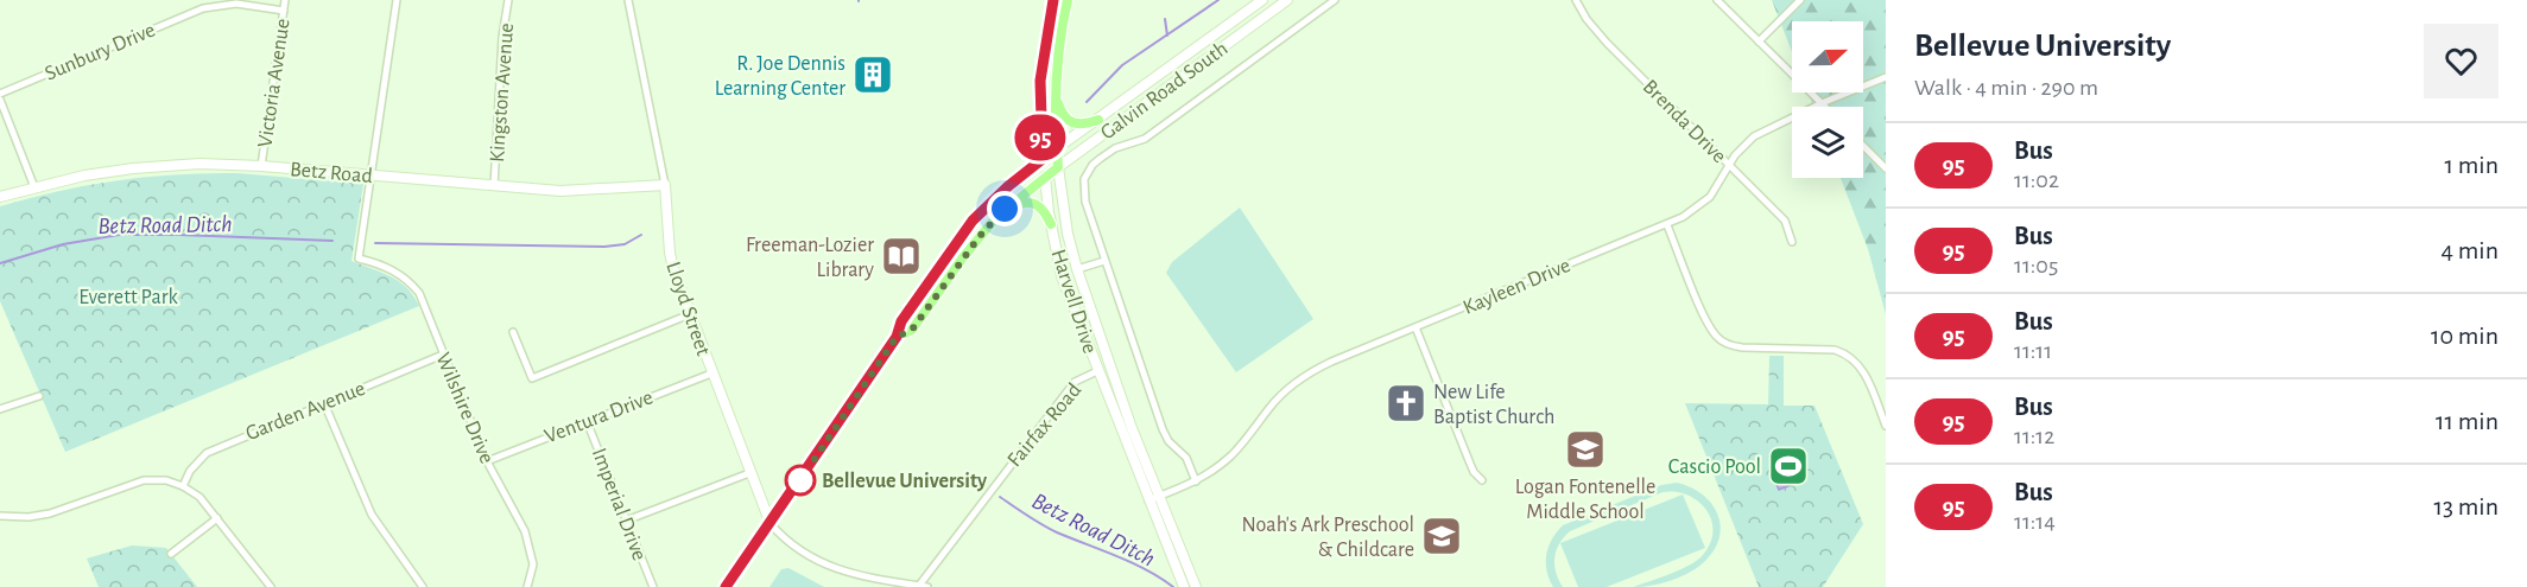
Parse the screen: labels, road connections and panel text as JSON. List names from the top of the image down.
{
  "streets": {
    "main road": [
      "Galvin Road South",
      "Betz Road",
      "Harvell Drive",
      "Lloyd Street"
    ],
    "street": [
      "Sunbury Drive",
      "Victoria Avenue",
      "Kingston Avenue",
      "Brenda Drive",
      "Kayleen Drive",
      "Wilshire Drive",
      "Garden Avenue",
      "Ventura Drive",
      "Fairfax Road",
      "Imperial Drive"
    ]
  },
  "crossings": [
    ["Sunbury Drive", "Victoria Avenue"],
    ["Victoria Avenue", "Betz Road"],
    ["Galvin Road South", "Harvell Drive"],
    ["Galvin Road South", "Lloyd Street"],
    ["Kingston Avenue", "Betz Road"],
    ["Brenda Drive", "Kayleen Drive"],
    ["Betz Road", "Lloyd Street"],
    ["Betz Road", "Wilshire Drive"],
    ["Kayleen Drive", "Harvell Drive"],
    ["Harvell Drive", "Fairfax Road"],
    ["Lloyd Street", "Ventura Drive"],
    ["Wilshire Drive", "Garden Avenue"],
    ["Wilshire Drive", "Ventura Drive"],
    ["Ventura Drive", "Imperial Drive"]
  ],
  "water": ["Betz Road Ditch"],
  "parks": ["Everett Park"],
  "places": {
    "building": ["R. Joe Dennis Learning Center"],
    "library": ["Freeman-Lozier Library"],
    "church": ["New Life Baptist Church"],
    "school or university": ["Logan Fontenelle Middle School", "Noah's Ark Preschool & Childcare"],
    "sports": ["Cascio Pool"],
    "other": ["Bellevue University"]
  },
  "lines": ["bus line 95"],
  "north": "right",
  "page": {
    "on_map": "95",
    "heading": ["Bellevue University", "Walk · 4 min · 290 m"],
    "list": [
      {
        "mark": "95",
        "name": "Bus",
        "note": "11:02",
        "value": "1 min"
      },
      {
        "mark": "95",
        "name": "Bus",
        "note": "11:05",
        "value": "4 min"
      },
      {
        "mark": "95",
        "name": "Bus",
        "note": "11:11",
        "value": "10 min"
      },
      {
        "mark": "95",
        "name": "Bus",
        "note": "11:12",
        "value": "11 min"
      },
      {
        "mark": "95",
        "name": "Bus",
        "note": "11:14",
        "value": "13 min"
      }
    ]
  }
}
